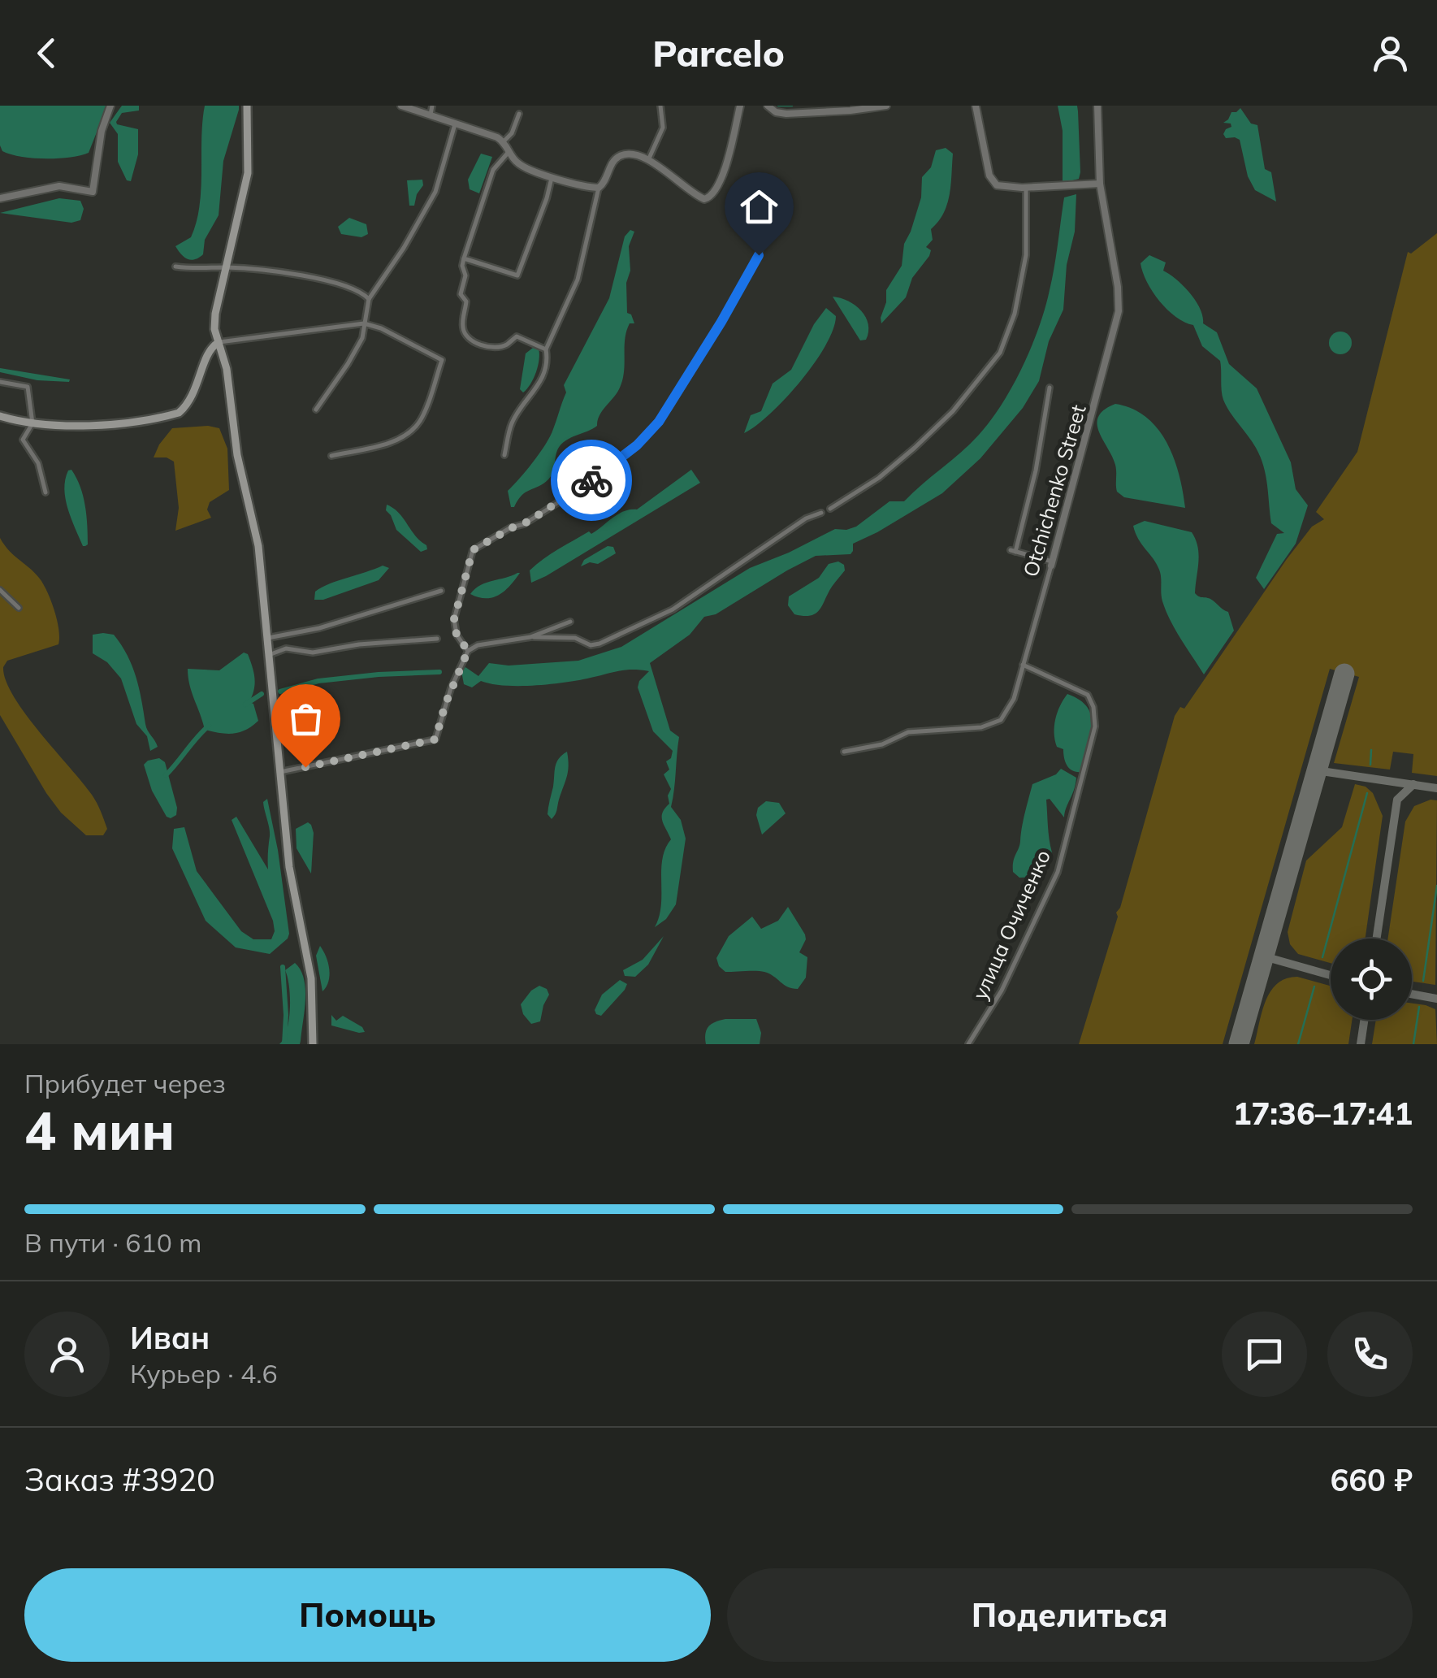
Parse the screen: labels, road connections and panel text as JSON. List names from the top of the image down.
{
  "streets": {
    "street": ["Otchichenko Street", "улица Очиченко"]
  },
  "crossings": [
    ["Otchichenko Street", "улица Очиченко"]
  ],
  "page": {
    "header": "Parcelo",
    "heading": ["4 мин", "Прибудет через", "17:36–17:41"],
    "panel": [
      "Иван",
      "Курьер · 4.6",
      "Заказ #3920",
      "660 ₽"
    ],
    "bar": "В пути · 610 m",
    "buttons": ["Помощь", "Поделиться"]
  }
}
